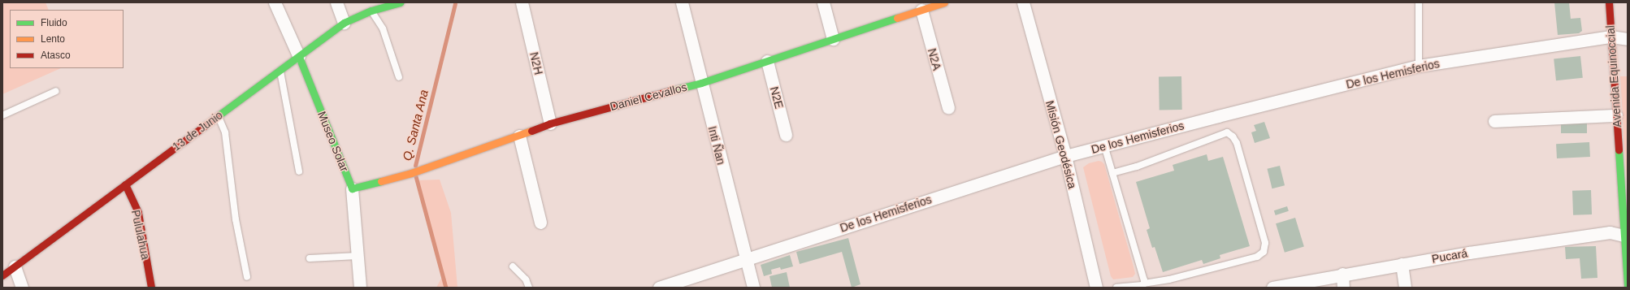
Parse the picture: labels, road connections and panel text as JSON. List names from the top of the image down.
{
  "streets": {
    "street": [
      "N2A",
      "N2H",
      "De los Hemisferios",
      "Avenida Equinoccial",
      "Daniel Cevallos",
      "N2E",
      "13 de Junio",
      "Museo Solar",
      "Misión Geodésica",
      "Inti Ñan",
      "Pululahua",
      "Pucará"
    ]
  },
  "crossings": [
    ["N2A", "Daniel Cevallos"],
    ["N2H", "Daniel Cevallos"],
    ["De los Hemisferios", "Avenida Equinoccial"],
    ["De los Hemisferios", "Misión Geodésica"],
    ["De los Hemisferios", "Inti Ñan"],
    ["Avenida Equinoccial", "Pucará"],
    ["Daniel Cevallos", "N2E"],
    ["Daniel Cevallos", "Museo Solar"],
    ["Daniel Cevallos", "Inti Ñan"],
    ["13 de Junio", "Museo Solar"],
    ["13 de Junio", "Pululahua"]
  ],
  "water": ["Q. Santa Ana"],
  "legend": ["Fluido", "Lento", "Atasco"]
}
